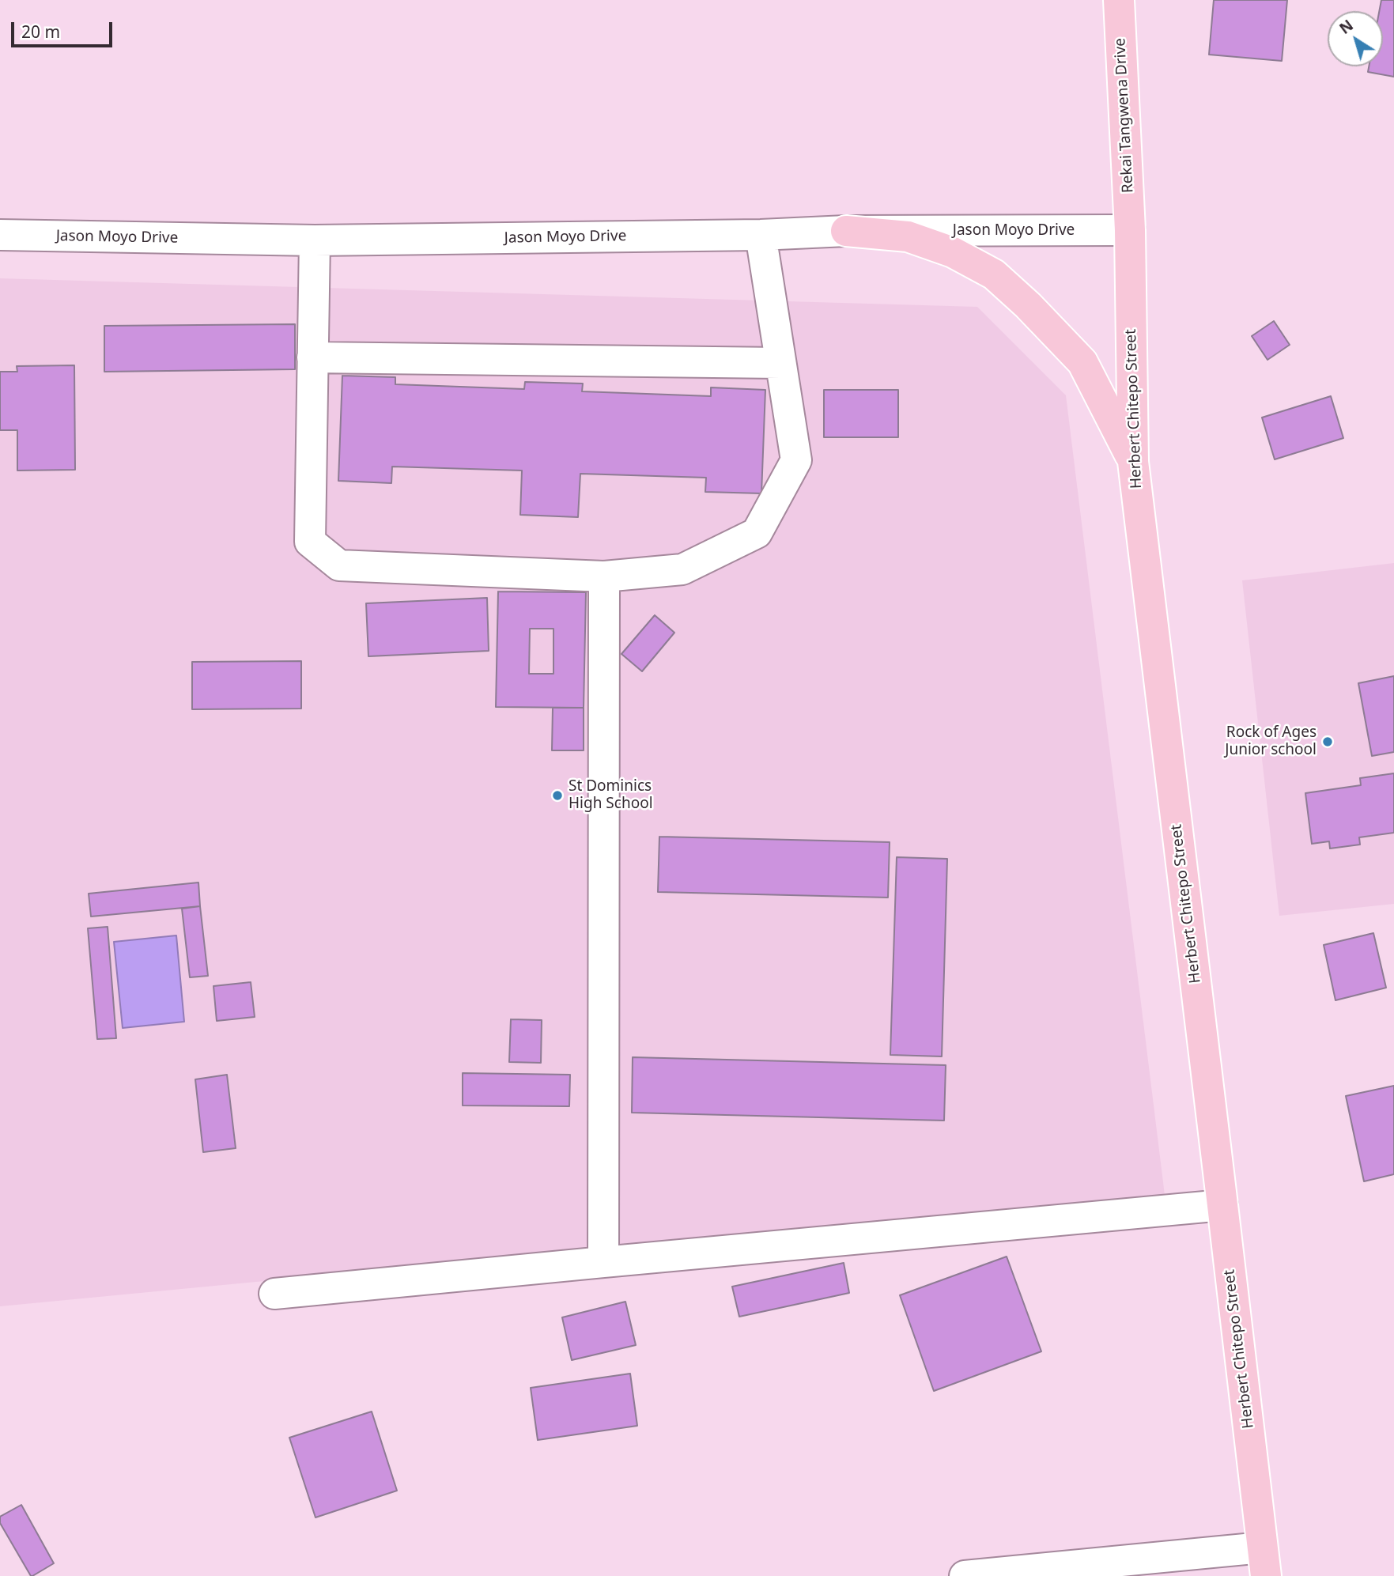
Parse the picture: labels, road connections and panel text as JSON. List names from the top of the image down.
{
  "streets": {
    "main road": ["Rekai Tangwena Drive", "Herbert Chitepo Street"],
    "street": ["Jason Moyo Drive"]
  },
  "crossings": [
    ["Rekai Tangwena Drive", "Jason Moyo Drive"],
    ["Rekai Tangwena Drive", "Herbert Chitepo Street"],
    ["Jason Moyo Drive", "Herbert Chitepo Street"]
  ],
  "places": ["Rock of Ages Junior school", "St Dominics High School"],
  "scale_bar": "20 m",
  "north": "top left"
}
